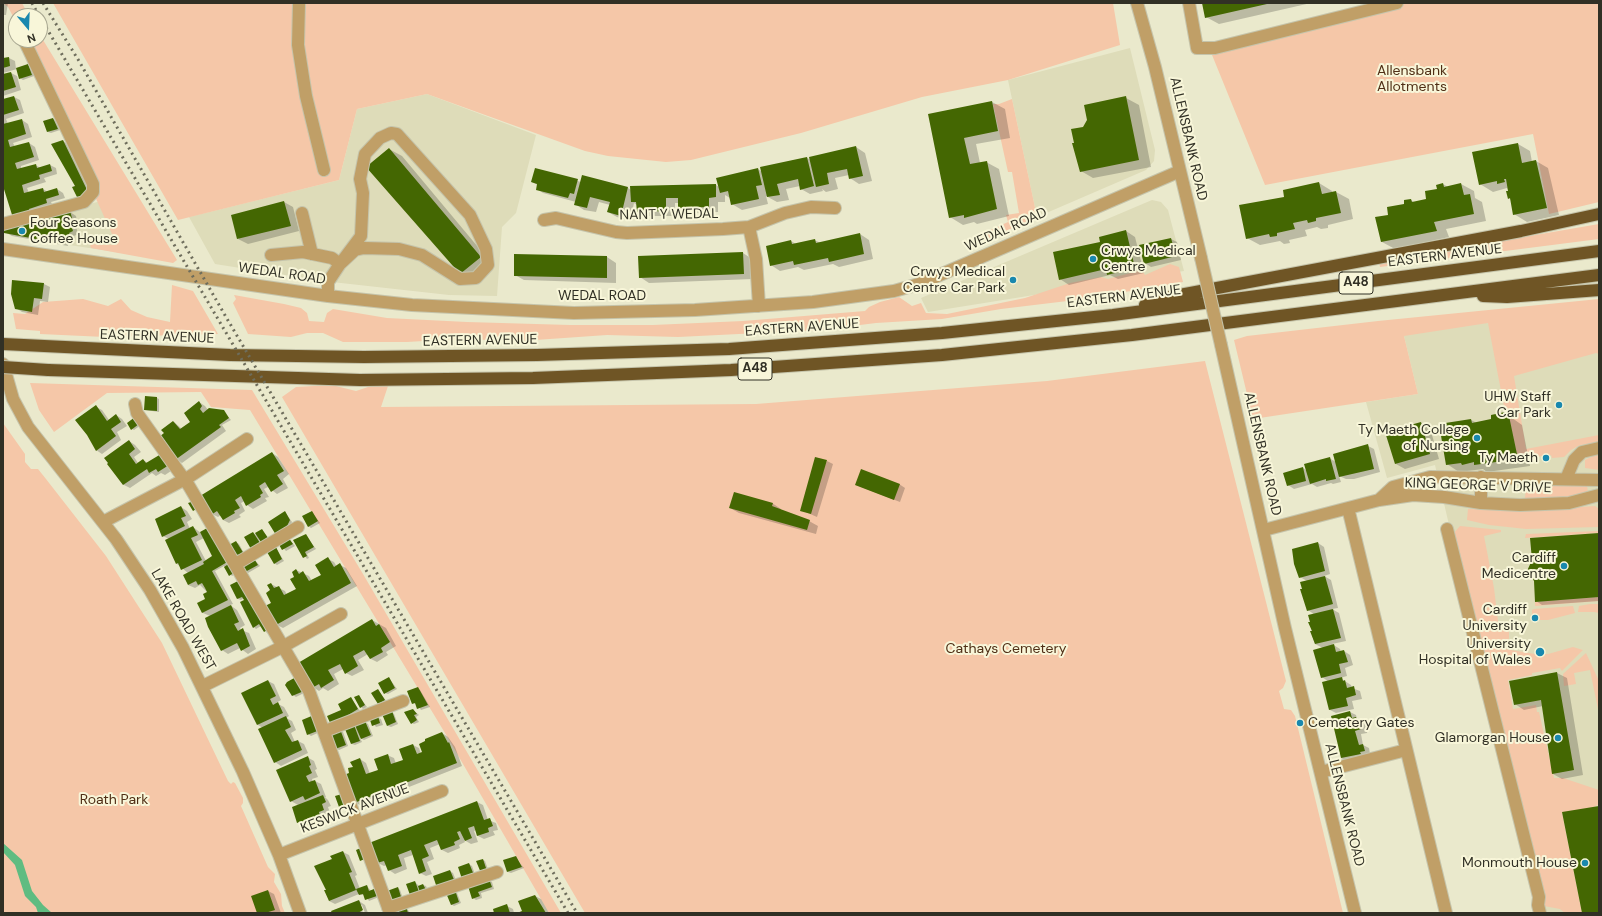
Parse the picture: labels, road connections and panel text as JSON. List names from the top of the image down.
{
  "streets": {
    "highway": ["EASTERN AVENUE", "A48"],
    "street": [
      "ALLENSBANK ROAD",
      "NANT Y WEDAL",
      "WEDAL ROAD",
      "KING GEORGE V DRIVE",
      "LAKE ROAD WEST",
      "KESWICK AVENUE"
    ]
  },
  "crossings": [
    ["ALLENSBANK ROAD", "WEDAL ROAD"],
    ["ALLENSBANK ROAD", "KING GEORGE V DRIVE"],
    ["LAKE ROAD WEST", "KESWICK AVENUE"]
  ],
  "parks": ["Allensbank Allotments", "Cathays Cemetery", "Roath Park"],
  "places": [
    "Four Seasons Coffee House",
    "Crwys Medical Centre",
    "Crwys Medical Centre Car Park",
    "UHW Staff Car Park",
    "Ty Maeth College of Nursing",
    "Ty Maeth",
    "Cardiff Medicentre",
    "Cardiff University",
    "University Hospital of Wales",
    "Cemetery Gates",
    "Glamorgan House",
    "Monmouth House"
  ],
  "north": "bottom"
}
